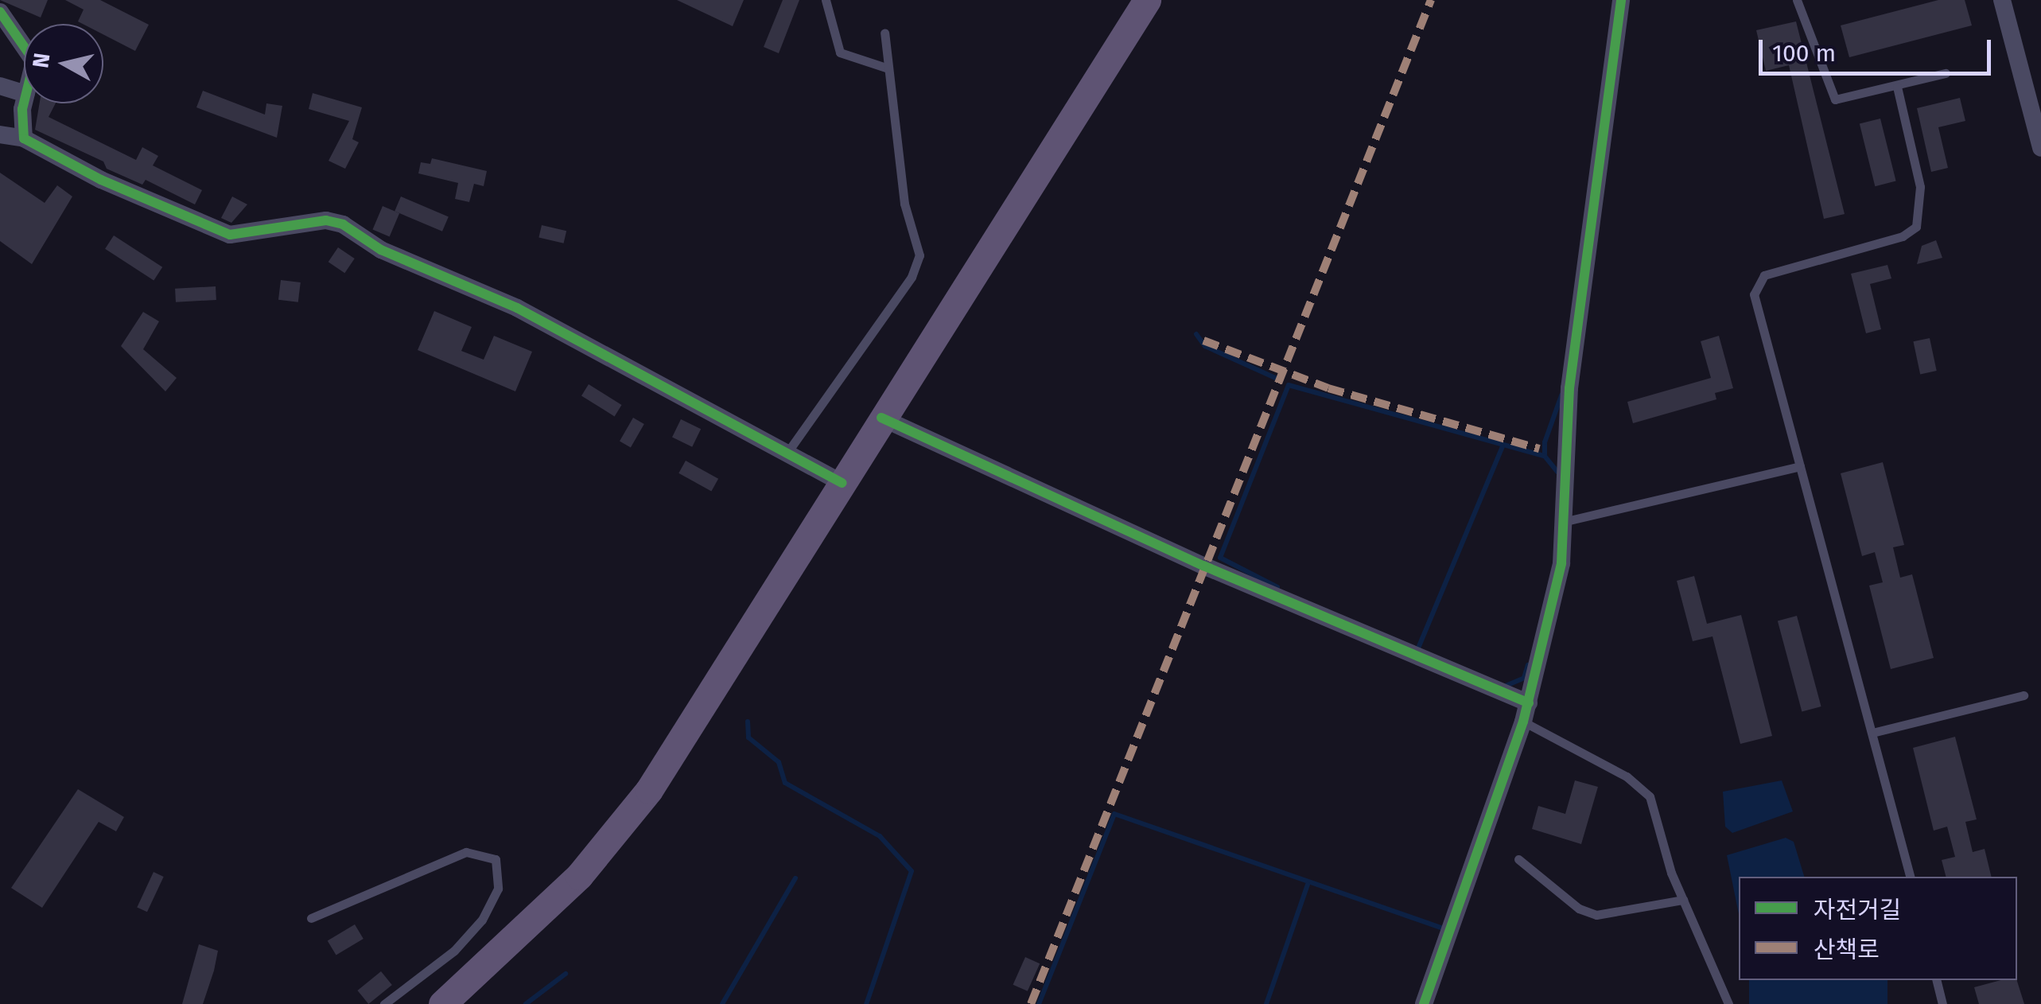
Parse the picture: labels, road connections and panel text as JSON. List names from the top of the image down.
{
  "legend": ["자전거길", "산책로"],
  "scale_bar": "100 m",
  "north": "left"
}
